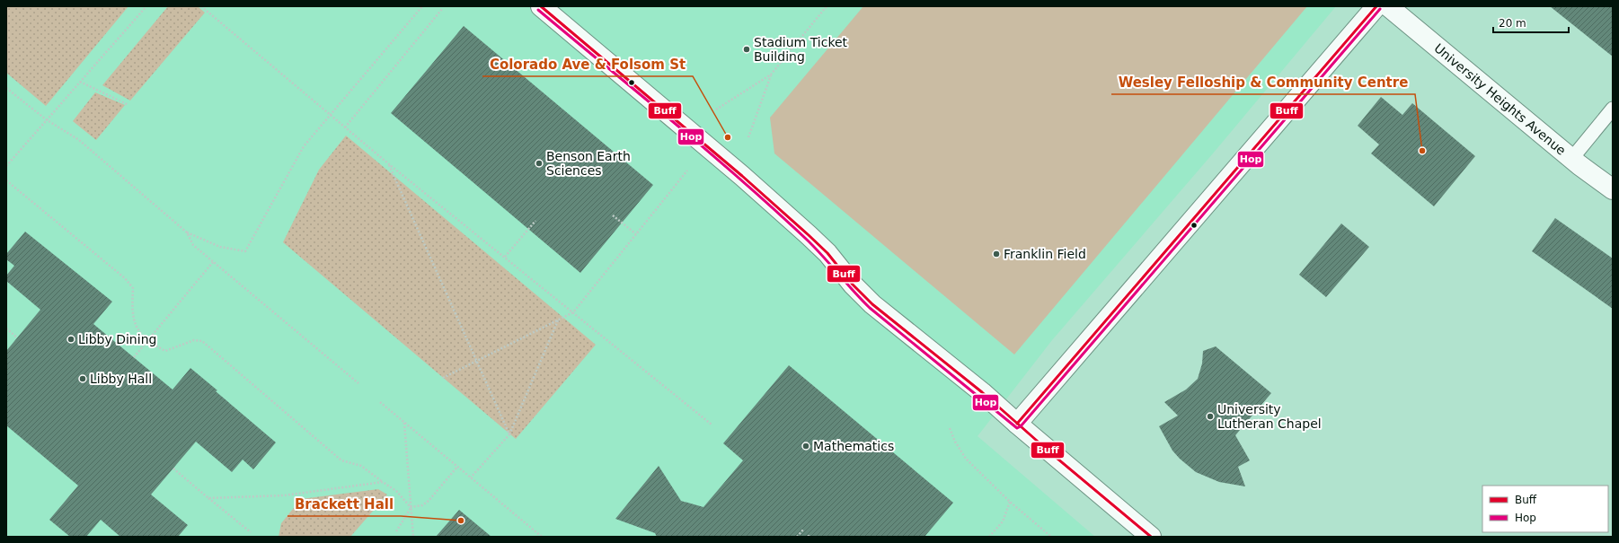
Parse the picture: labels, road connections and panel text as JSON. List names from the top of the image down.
{
  "streets": {
    "street": ["University Heights Avenue"]
  },
  "places": [
    "Stadium Ticket Building",
    "Colorado Ave & Folsom St",
    "Wesley Felloship & Community Centre",
    "Benson Earth Sciences",
    "Franklin Field",
    "Libby Dining",
    "Libby Hall",
    "University Lutheran Chapel",
    "Mathematics",
    "Brackett Hall"
  ],
  "lines": ["transit line Buff", "transit line Hop"],
  "legend": ["Buff", "Hop"],
  "scale_bar": "20 m"
}
